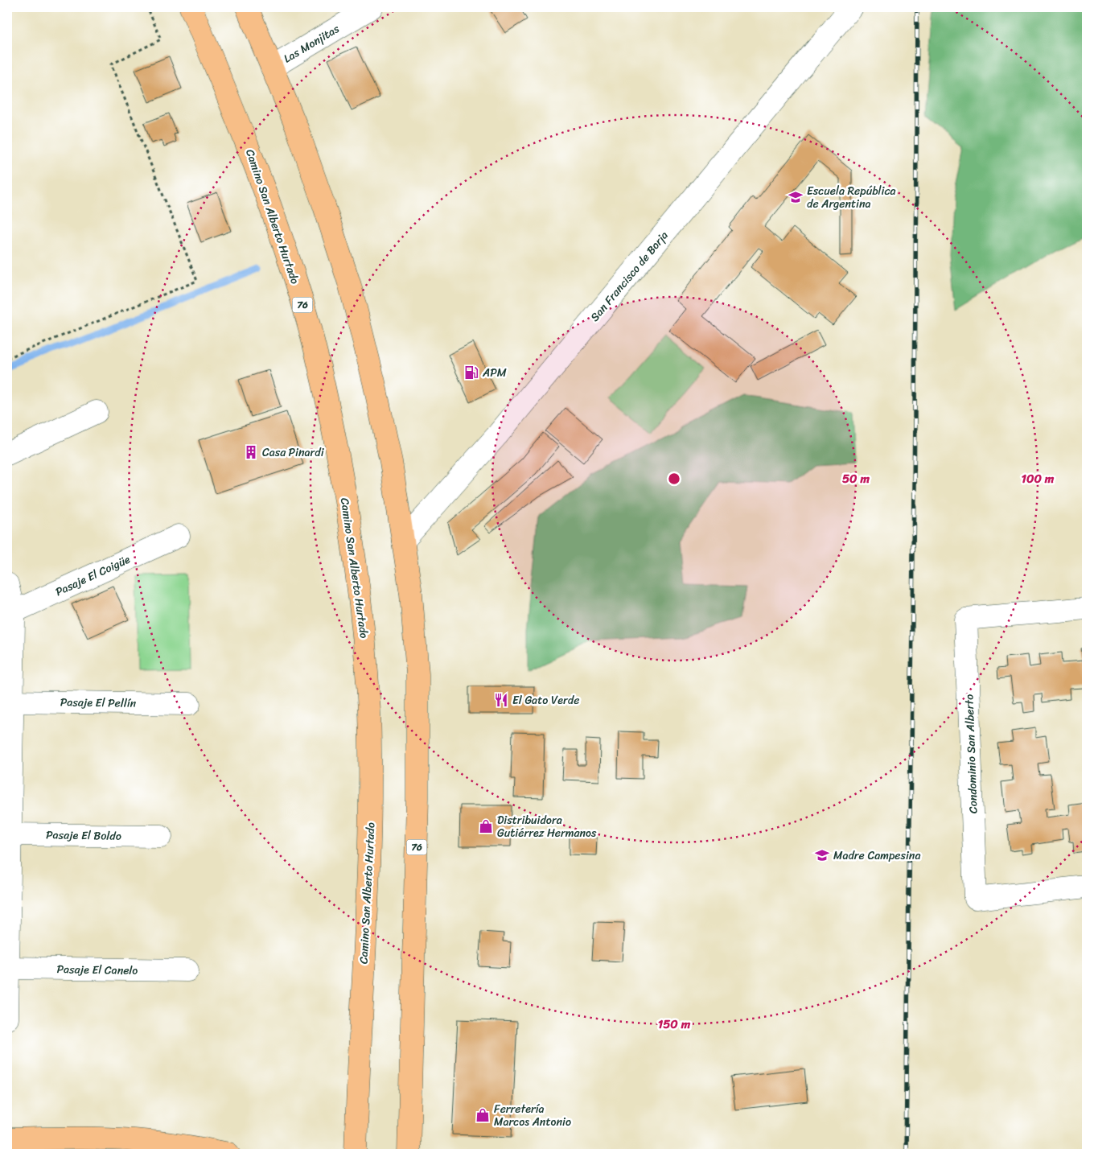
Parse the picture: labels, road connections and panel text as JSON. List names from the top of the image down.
{
  "streets": {
    "main road": ["Camino San Alberto Hurtado", "76"],
    "street": [
      "Las Monjitas",
      "San Francisco de Borja",
      "Pasaje El Coigüe",
      "Pasaje El Pellín",
      "Condominio San Alberto",
      "Pasaje El Boldo",
      "Pasaje El Canelo"
    ]
  },
  "crossings": [
    ["Las Monjitas", "76"],
    ["San Francisco de Borja", "76"]
  ],
  "places": {
    "school or university": ["Escuela República de Argentina", "Madre Campesina"],
    "fuel station": ["APM"],
    "building": ["Casa Pinardi"],
    "restaurant": ["El Gato Verde"],
    "shop": ["Distribuidora Gutiérrez Hermanos", "Ferretería Marcos Antonio"]
  },
  "rings": ["50 m", "100 m", "150 m"]
}
